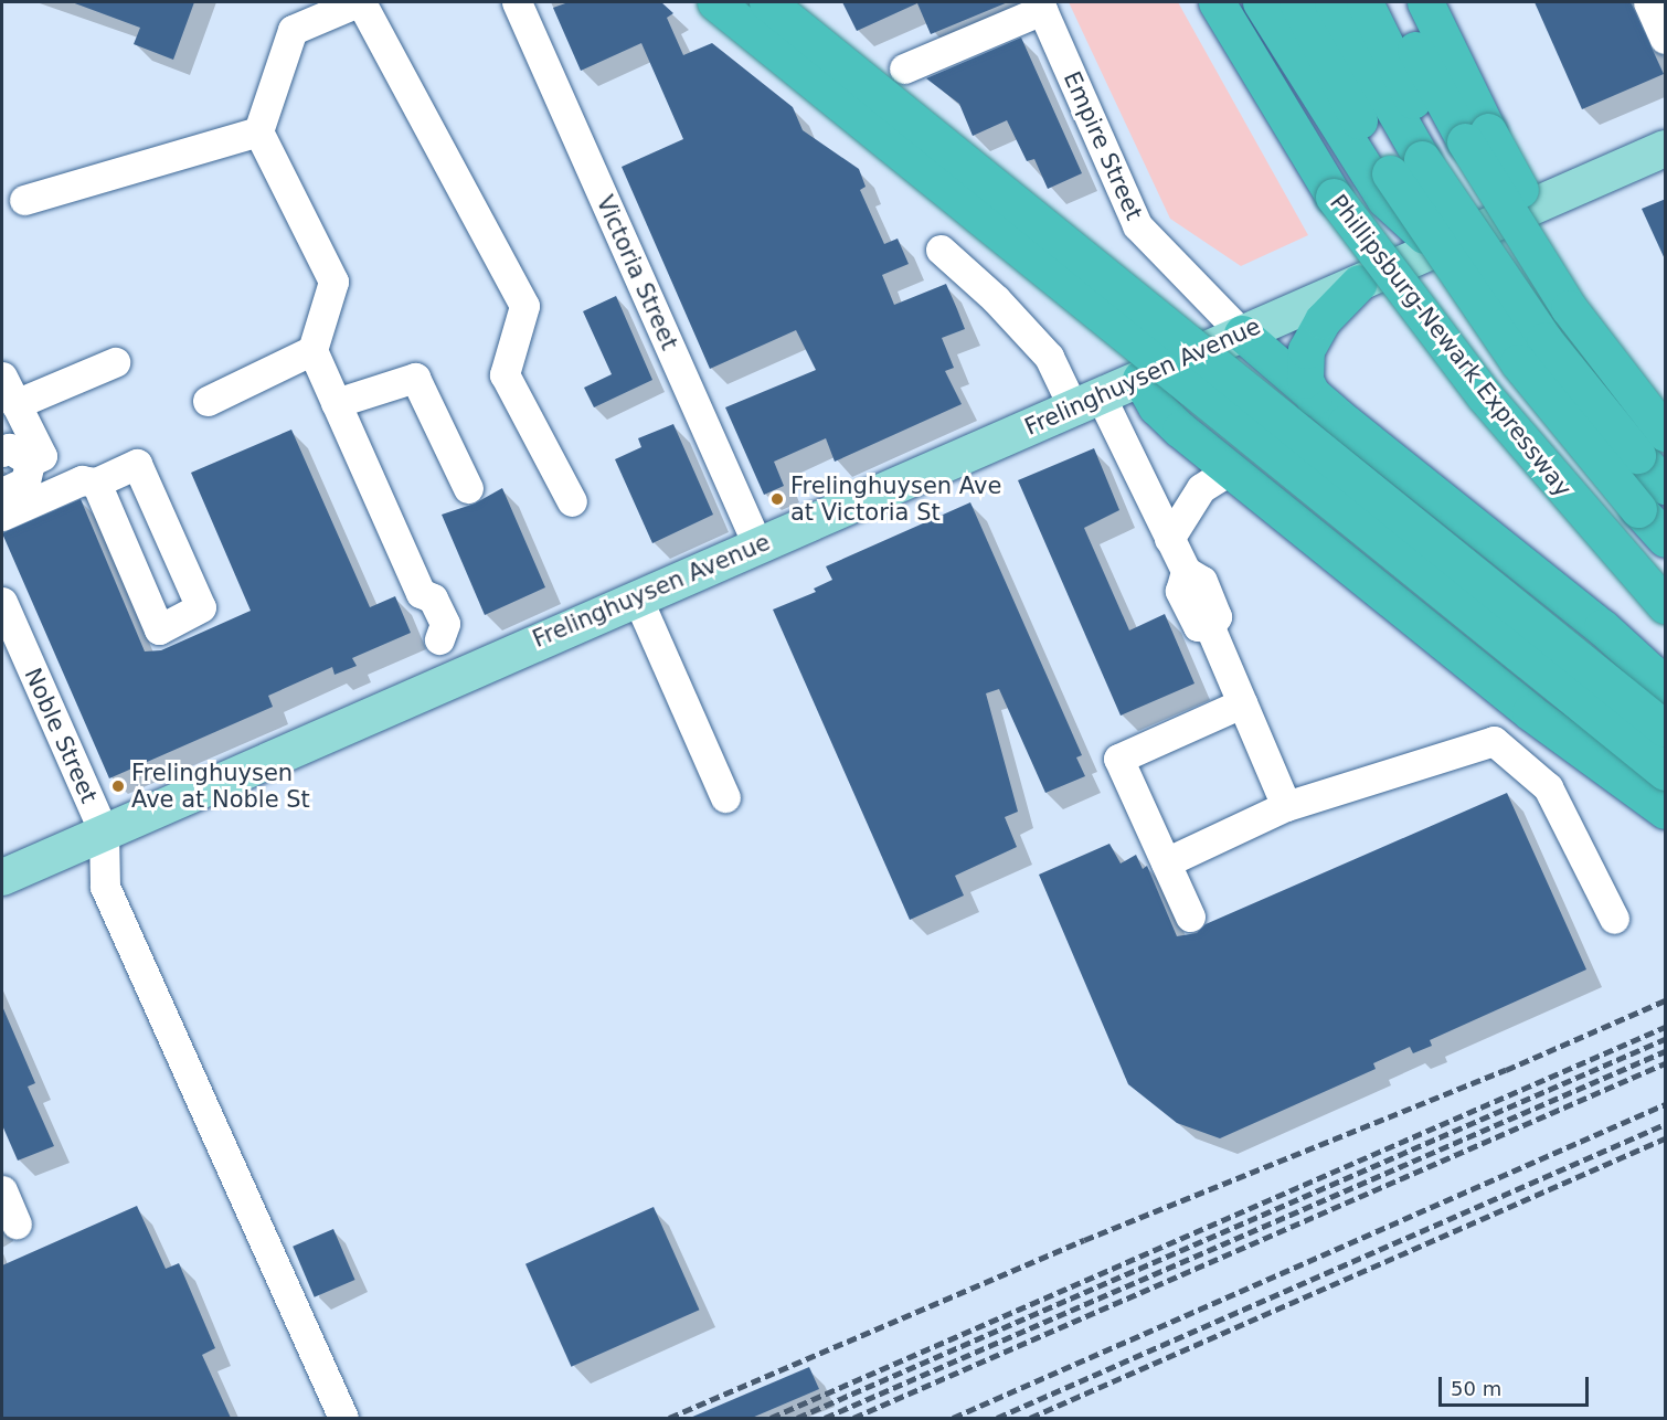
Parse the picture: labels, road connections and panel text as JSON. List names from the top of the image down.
{
  "streets": {
    "highway": ["Phillipsburg-Newark Expressway"],
    "main road": ["Frelinghuysen Avenue"],
    "street": ["Empire Street", "Victoria Street", "Noble Street"]
  },
  "crossings": [
    ["Empire Street", "Frelinghuysen Avenue"],
    ["Victoria Street", "Frelinghuysen Avenue"],
    ["Frelinghuysen Avenue", "Noble Street"]
  ],
  "places": ["Frelinghuysen Ave at Victoria St", "Frelinghuysen Ave at Noble St"],
  "scale_bar": "50 m"
}
